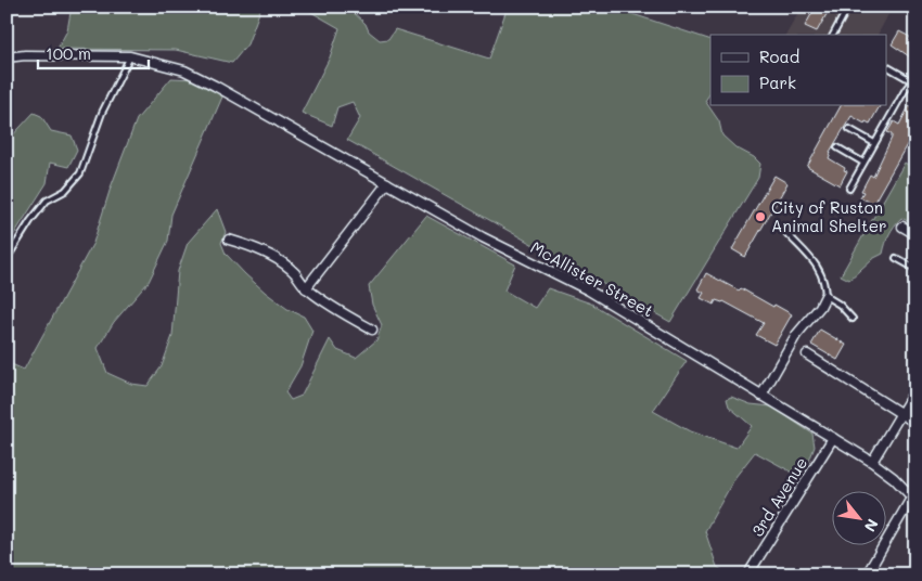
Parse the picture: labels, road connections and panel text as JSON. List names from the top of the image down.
{
  "streets": {
    "street": ["McAllister Street", "3rd Avenue"]
  },
  "crossings": [
    ["McAllister Street", "3rd Avenue"]
  ],
  "places": ["City of Ruston Animal Shelter"],
  "legend": ["Road", "Park"],
  "scale_bar": "100 m",
  "north": "bottom right"
}
